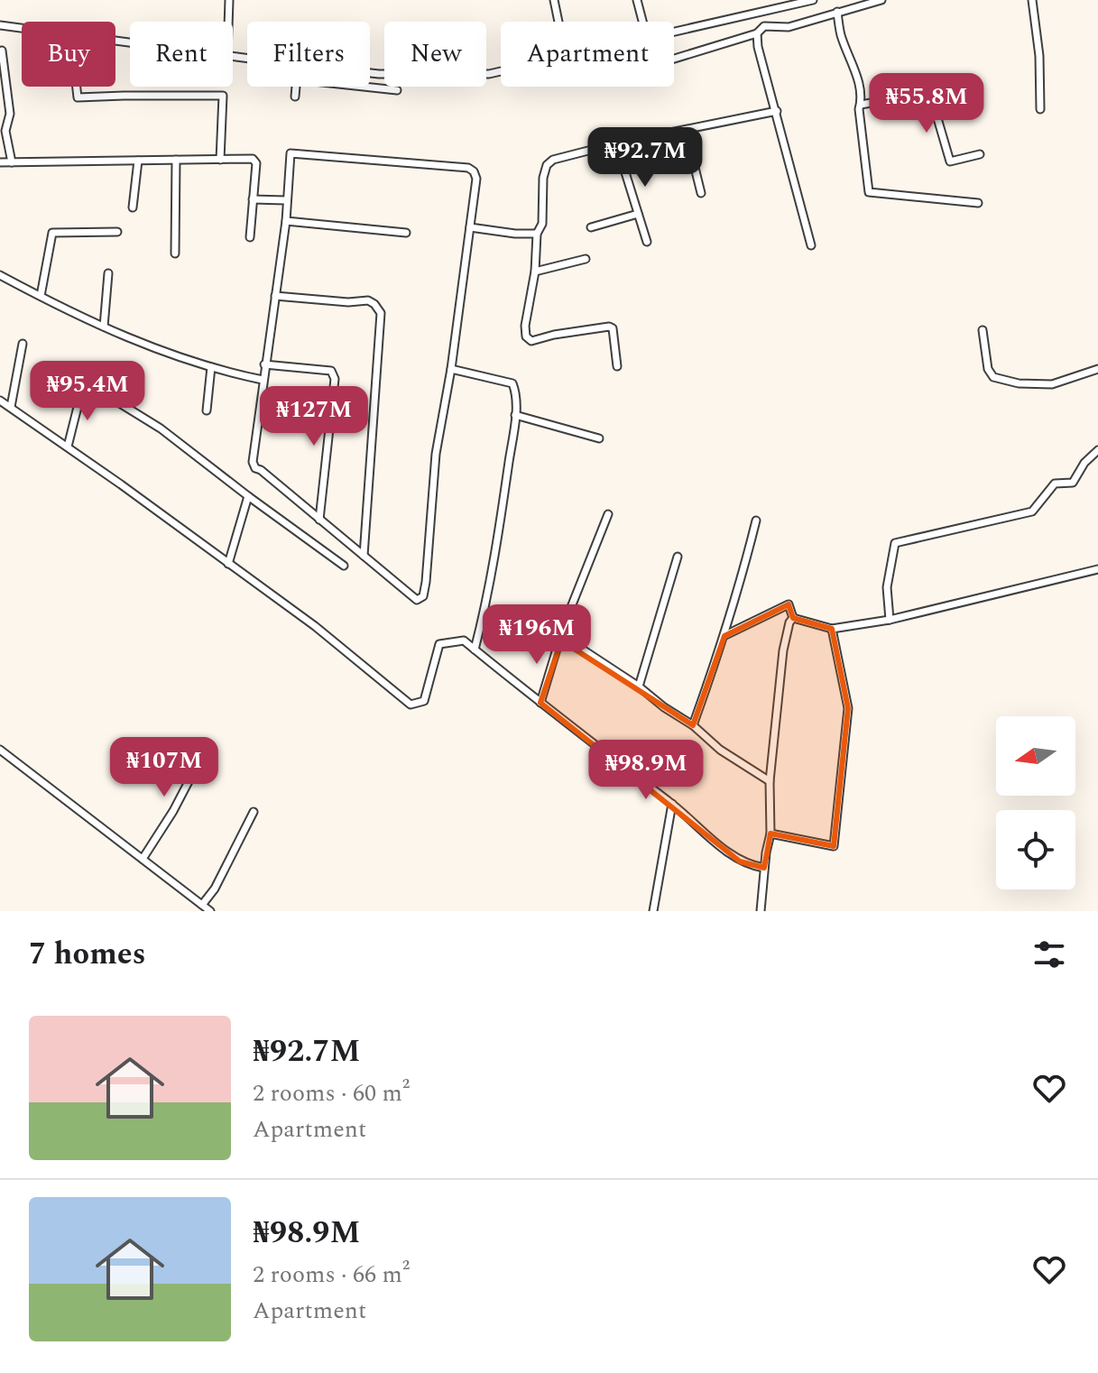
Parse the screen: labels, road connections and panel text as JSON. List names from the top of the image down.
{
  "north": "left",
  "page": {
    "chip": [
      "Buy",
      "Rent",
      "Filters",
      "New",
      "Apartment"
    ],
    "price": [
      "₦55.8M",
      "₦92.7M",
      "₦95.4M",
      "₦127M",
      "₦196M",
      "₦107M",
      "₦98.9M"
    ],
    "heading": "7 homes",
    "list": [
      {
        "name": "₦92.7M",
        "note": "2 rooms · 60 m² · Apartment"
      },
      {
        "name": "₦98.9M",
        "note": "2 rooms · 66 m² · Apartment"
      }
    ]
  }
}
